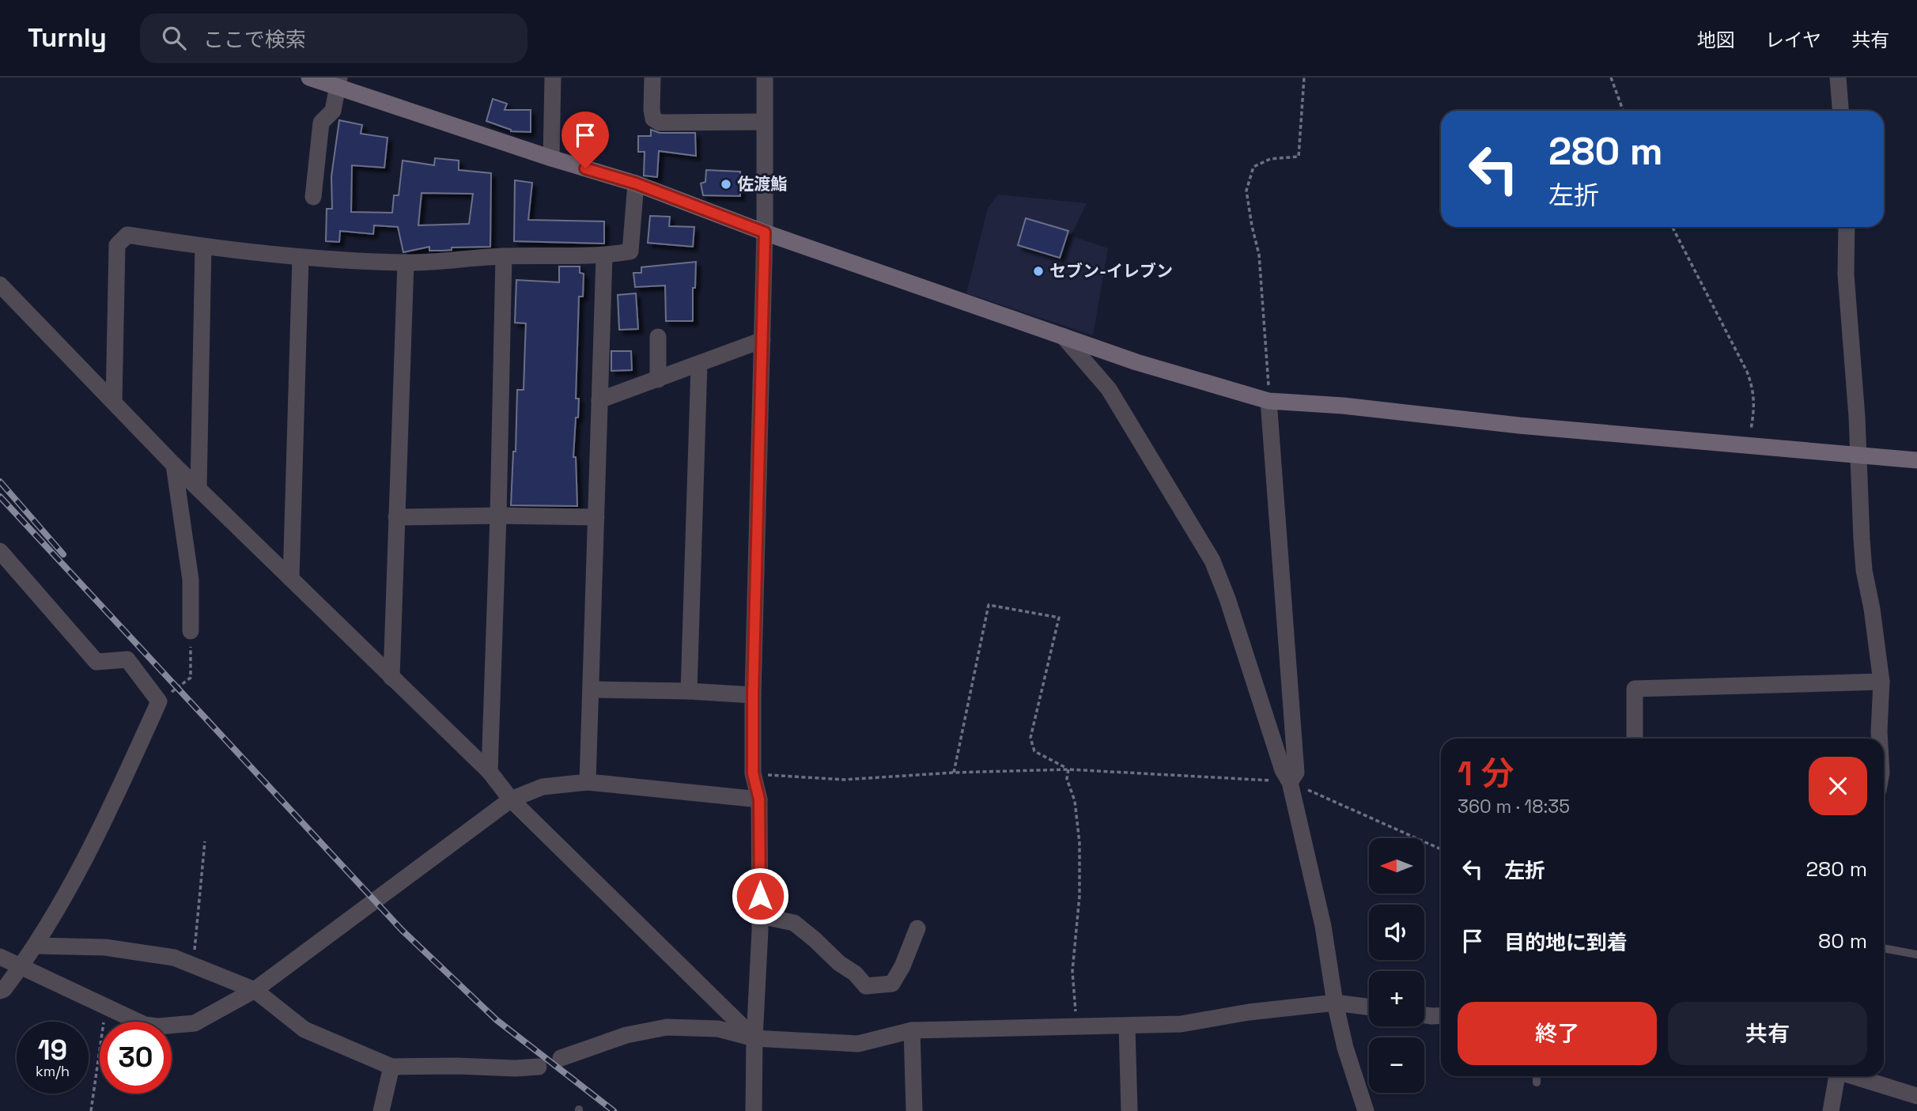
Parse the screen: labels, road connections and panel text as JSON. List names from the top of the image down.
{
  "places": ["佐渡鮨", "セブン-イレブン"],
  "north": "left",
  "page": {
    "header": "Turnly",
    "search": "ここで検索",
    "nav": ["地図", "レイヤ", "共有"],
    "turn": ["280 m", "左折"],
    "heading": ["1 分", "360 m · 18:35"],
    "list": [
      {
        "name": "左折",
        "value": "280 m"
      },
      {
        "name": "目的地に到着",
        "value": "80 m"
      }
    ],
    "map_buttons": ["+", "−"],
    "buttons": ["終了", "共有"],
    "speed": "19 km/h",
    "limit": "30"
  }
}
